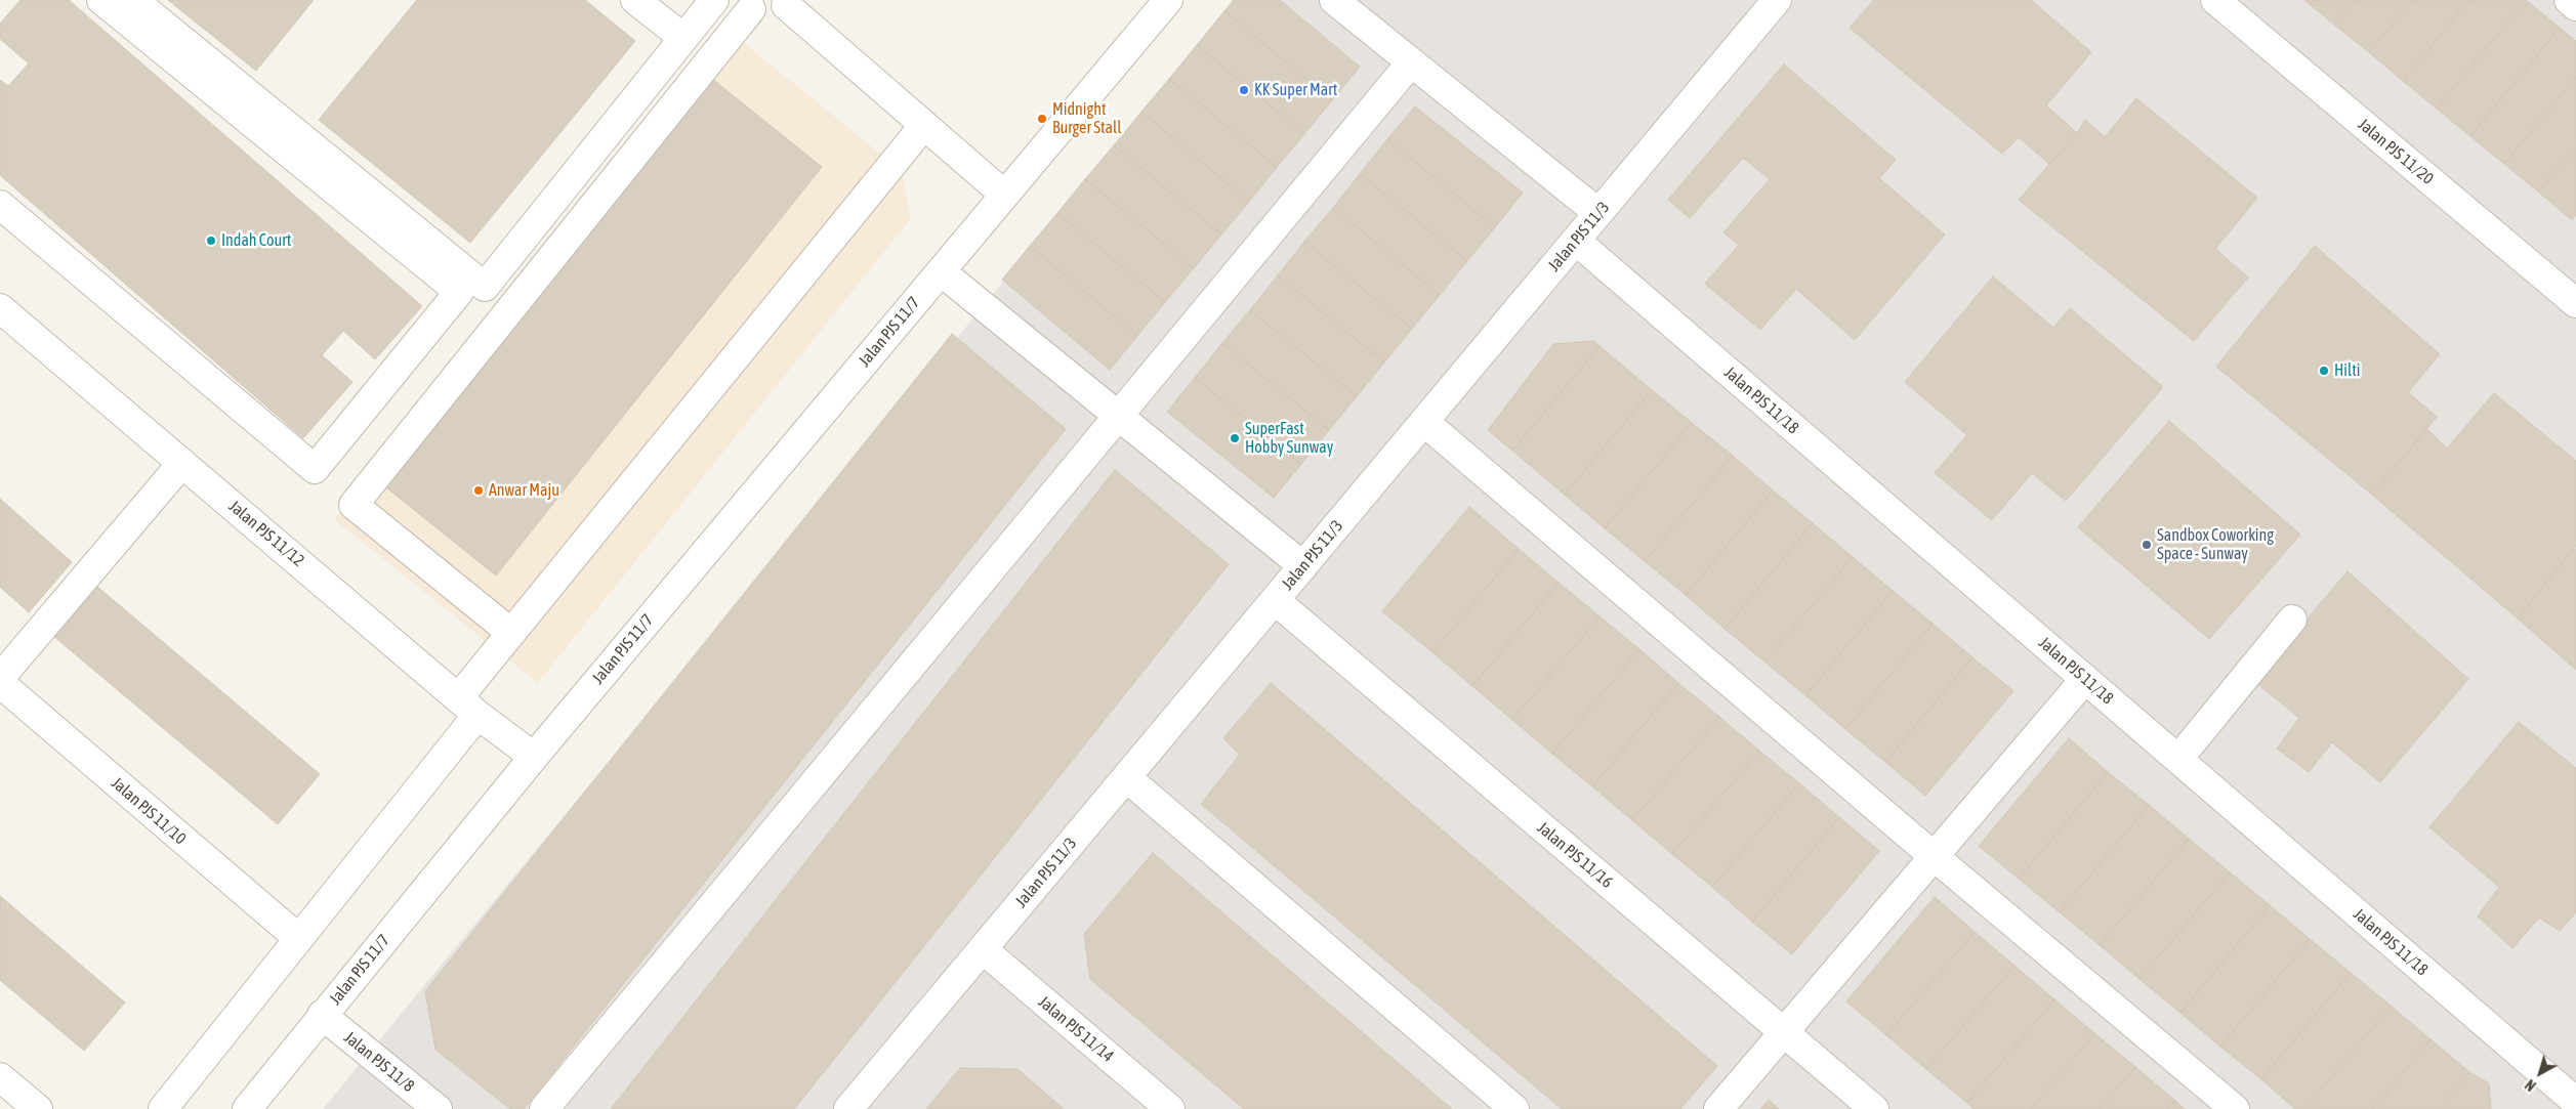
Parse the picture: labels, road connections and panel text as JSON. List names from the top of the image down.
{
  "streets": {
    "street": [
      "Jalan PJS 11/20",
      "Jalan PJS 11/3",
      "Jalan PJS 11/7",
      "Jalan PJS 11/18",
      "Jalan PJS 11/12",
      "Jalan PJS 11/10",
      "Jalan PJS 11/16",
      "Jalan PJS 11/14",
      "Jalan PJS 11/8"
    ]
  },
  "crossings": [
    ["Jalan PJS 11/3", "Jalan PJS 11/18"],
    ["Jalan PJS 11/3", "Jalan PJS 11/16"],
    ["Jalan PJS 11/3", "Jalan PJS 11/14"],
    ["Jalan PJS 11/7", "Jalan PJS 11/12"],
    ["Jalan PJS 11/7", "Jalan PJS 11/8"]
  ],
  "places": [
    "KK Super Mart",
    "Midnight Burger Stall",
    "Indah Court",
    "Hilti",
    "SuperFast Hobby Sunway",
    "Anwar Maju",
    "Sandbox Coworking Space - Sunway"
  ],
  "north": "bottom left"
}
